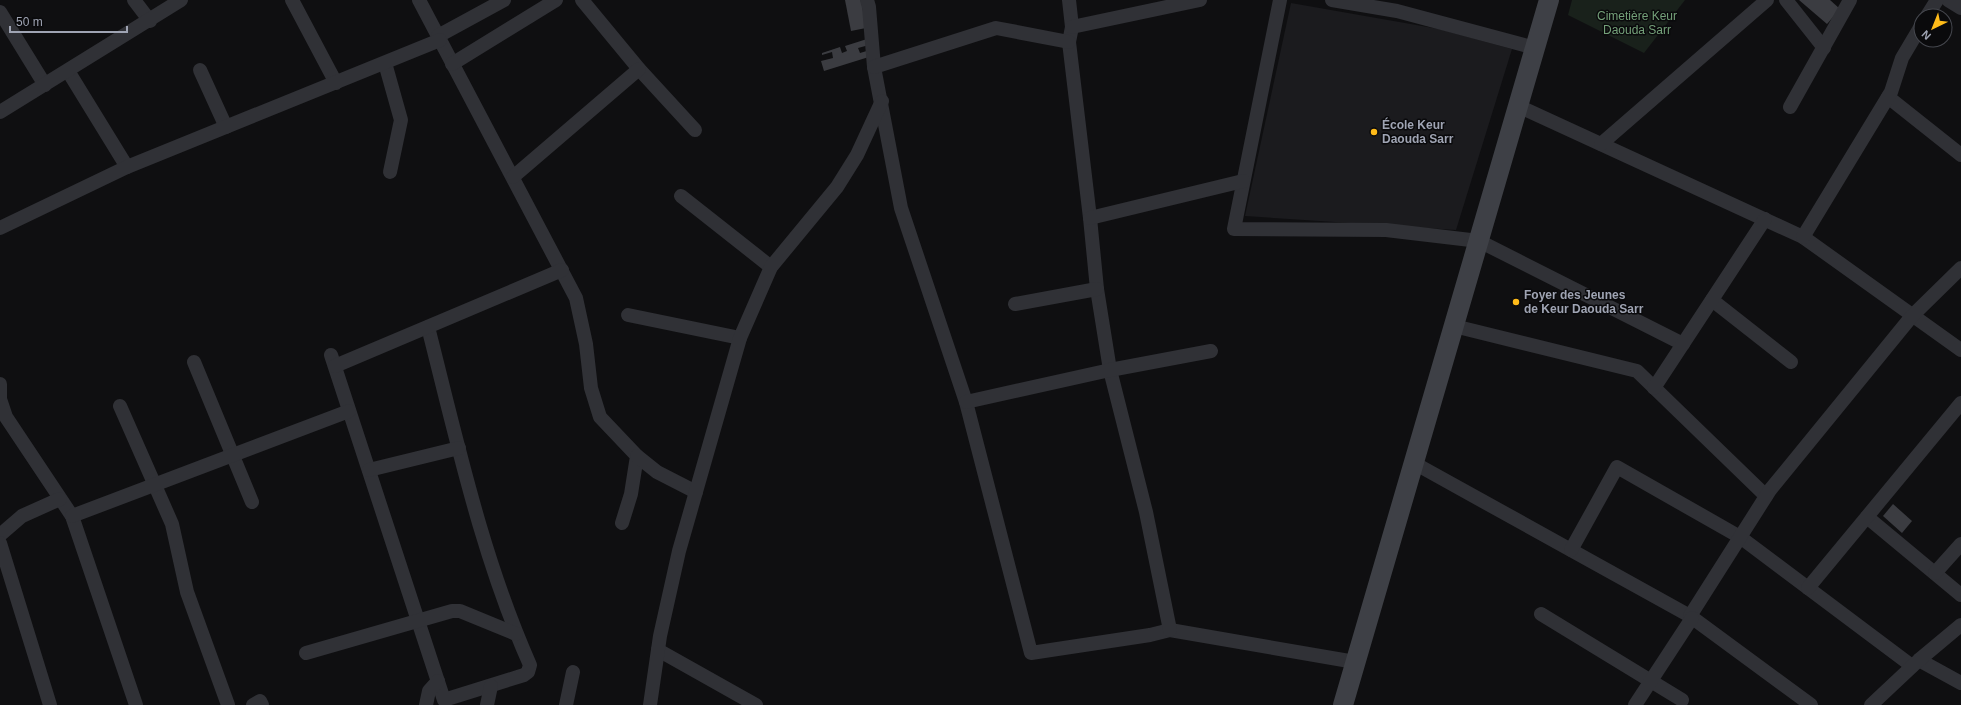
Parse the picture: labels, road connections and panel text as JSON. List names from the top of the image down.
{
  "parks": ["Cimetière Keur Daouda Sarr"],
  "places": ["École Keur Daouda Sarr", "Foyer des Jeunes de Keur Daouda Sarr"],
  "scale_bar": "50 m",
  "north": "bottom left"
}
